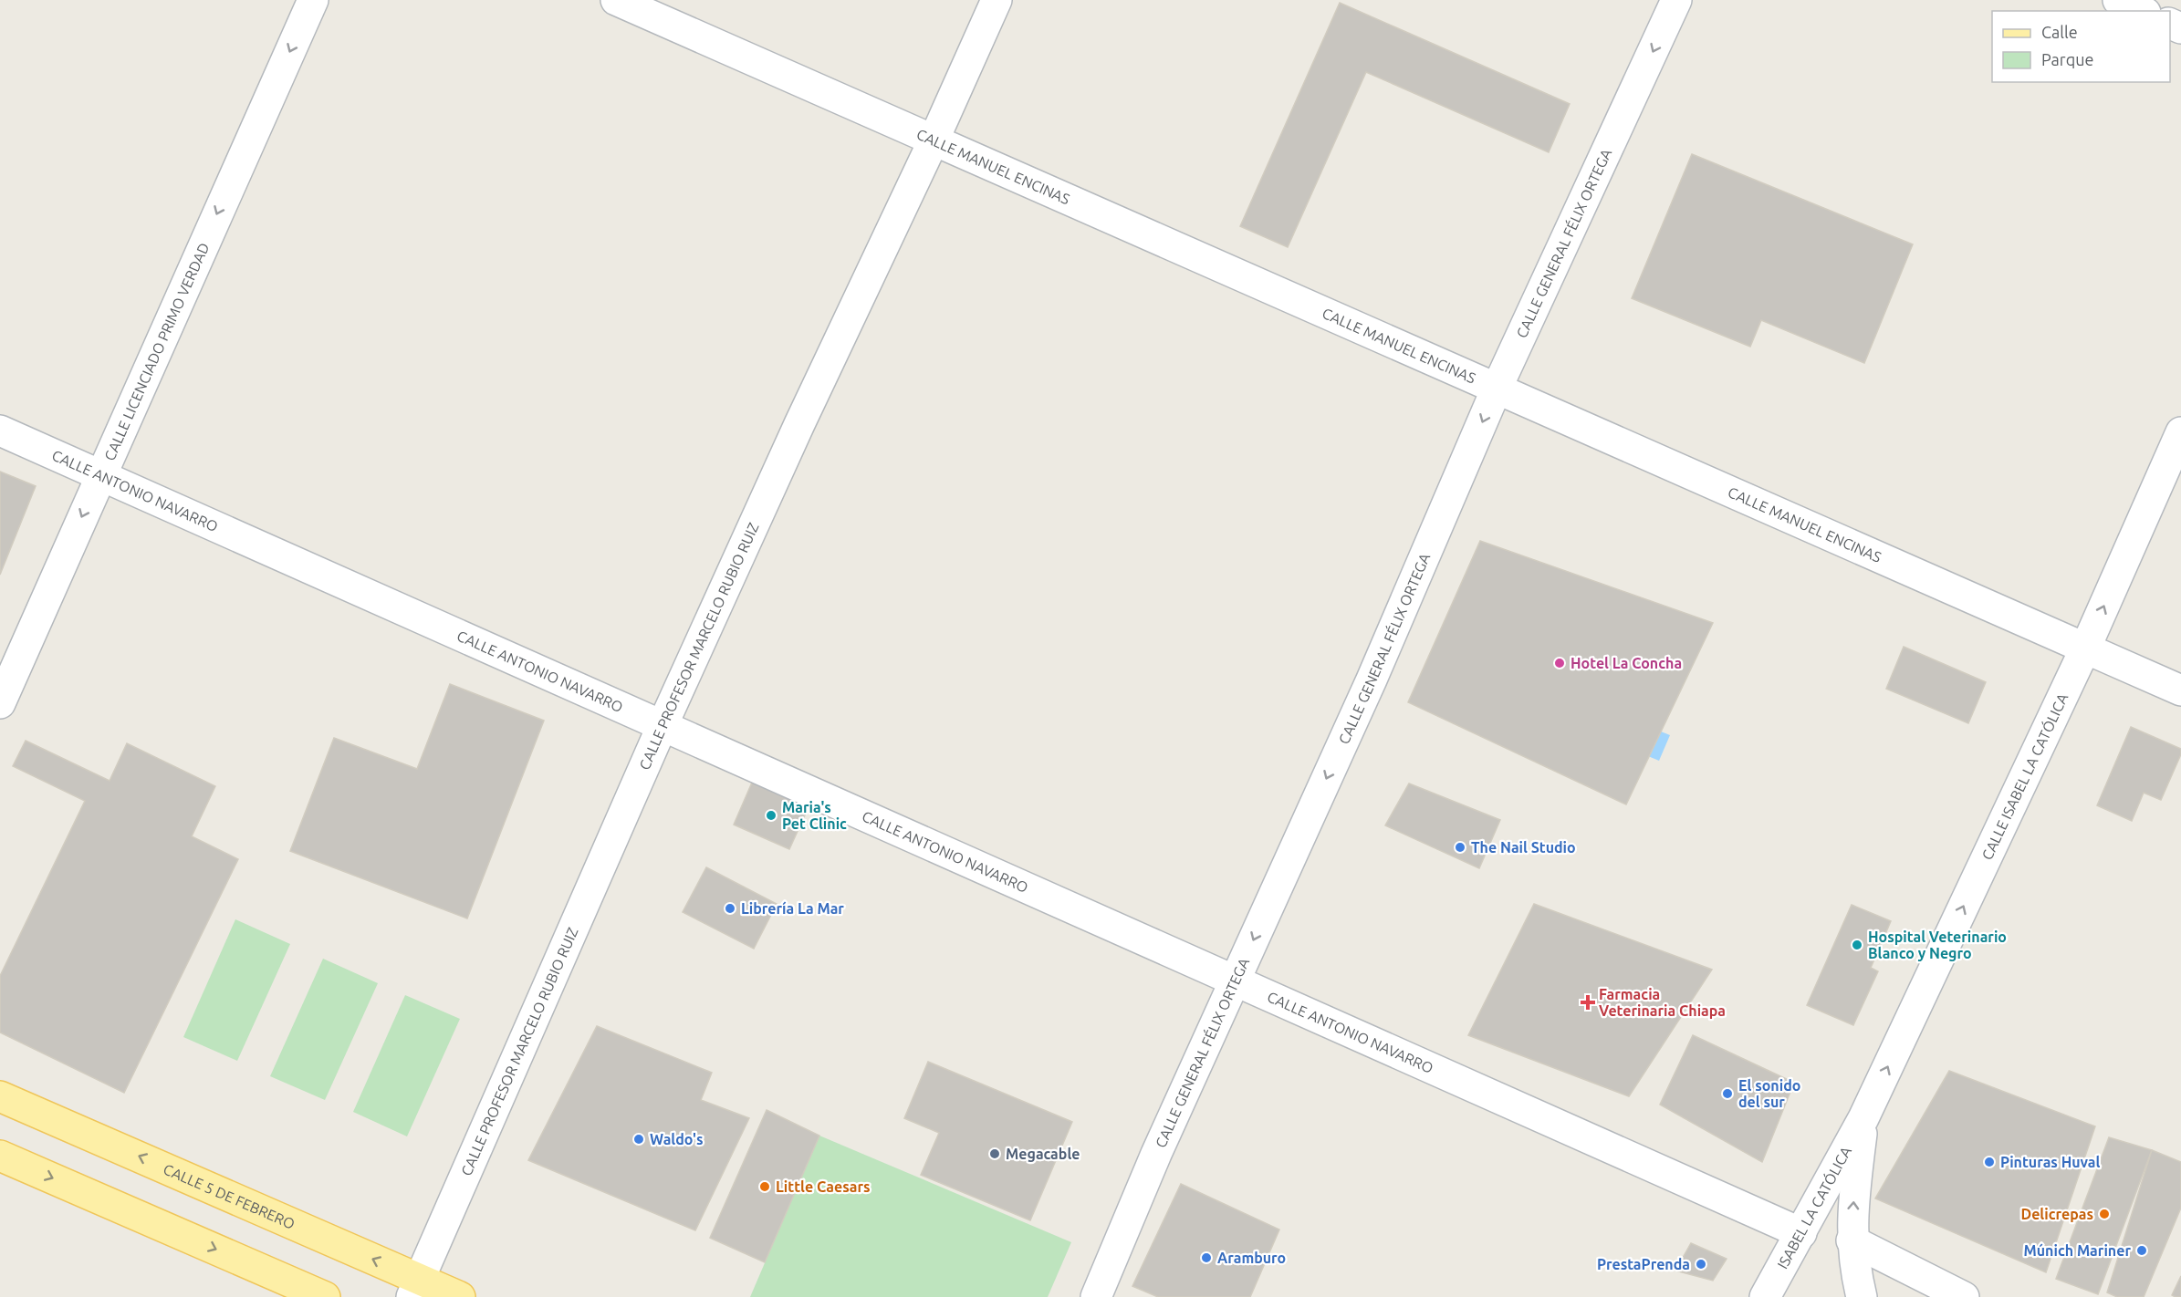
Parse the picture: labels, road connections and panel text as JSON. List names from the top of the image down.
{
  "streets": {
    "main road": ["CALLE 5 DE FEBRERO"],
    "street": [
      "CALLE MANUEL ENCINAS",
      "CALLE GENERAL FÉLIX ORTEGA",
      "CALLE LICENCIADO PRIMO VERDAD",
      "CALLE ANTONIO NAVARRO",
      "CALLE PROFESOR MARCELO RUBIO RUIZ",
      "CALLE ISABEL LA CATÓLICA",
      "ISABEL LA CATÓLICA"
    ]
  },
  "crossings": [
    ["CALLE MANUEL ENCINAS", "CALLE GENERAL FÉLIX ORTEGA"],
    ["CALLE MANUEL ENCINAS", "CALLE PROFESOR MARCELO RUBIO RUIZ"],
    ["CALLE MANUEL ENCINAS", "CALLE ISABEL LA CATÓLICA"],
    ["CALLE GENERAL FÉLIX ORTEGA", "CALLE ANTONIO NAVARRO"],
    ["CALLE LICENCIADO PRIMO VERDAD", "CALLE ANTONIO NAVARRO"],
    ["CALLE ANTONIO NAVARRO", "CALLE PROFESOR MARCELO RUBIO RUIZ"],
    ["CALLE ANTONIO NAVARRO", "ISABEL LA CATÓLICA"],
    ["CALLE PROFESOR MARCELO RUBIO RUIZ", "CALLE 5 DE FEBRERO"],
    ["CALLE ISABEL LA CATÓLICA", "ISABEL LA CATÓLICA"]
  ],
  "one_way": ["CALLE GENERAL FÉLIX ORTEGA", "CALLE LICENCIADO PRIMO VERDAD", "CALLE ISABEL LA CATÓLICA"],
  "places": {
    "other": [
      "Hotel La Concha",
      "Maria's Pet Clinic",
      "The Nail Studio",
      "Librería La Mar",
      "Hospital Veterinario Blanco y Negro",
      "El sonido del sur",
      "Waldo's",
      "Megacable",
      "Pinturas Huval",
      "Little Caesars",
      "Delicrepas",
      "Múnich Mariner",
      "Aramburo",
      "PrestaPrenda"
    ],
    "health": ["Farmacia Veterinaria Chiapa"]
  },
  "legend": ["Calle", "Parque"]
}
